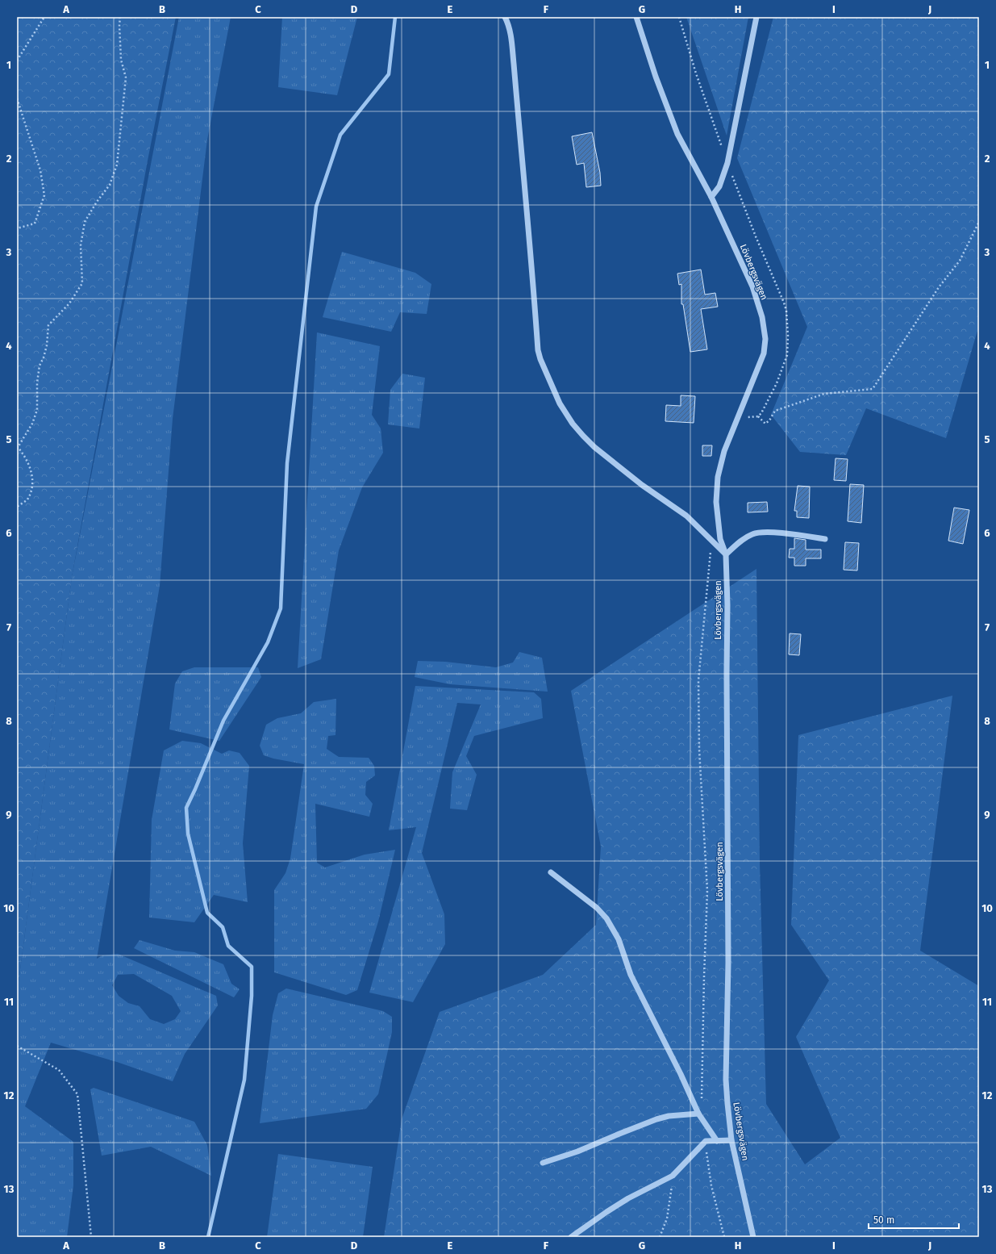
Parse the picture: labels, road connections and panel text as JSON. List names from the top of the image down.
{
  "streets": {
    "street": ["Lövbergsvägen"]
  },
  "scale_bar": "50 m",
  "grid": {
    "columns": [
      "A",
      "B",
      "C",
      "D",
      "E",
      "F",
      "G",
      "H",
      "I",
      "J"
    ],
    "rows": [
      "1",
      "2",
      "3",
      "4",
      "5",
      "6",
      "7",
      "8",
      "9",
      "10",
      "11",
      "12",
      "13"
    ]
  }
}
